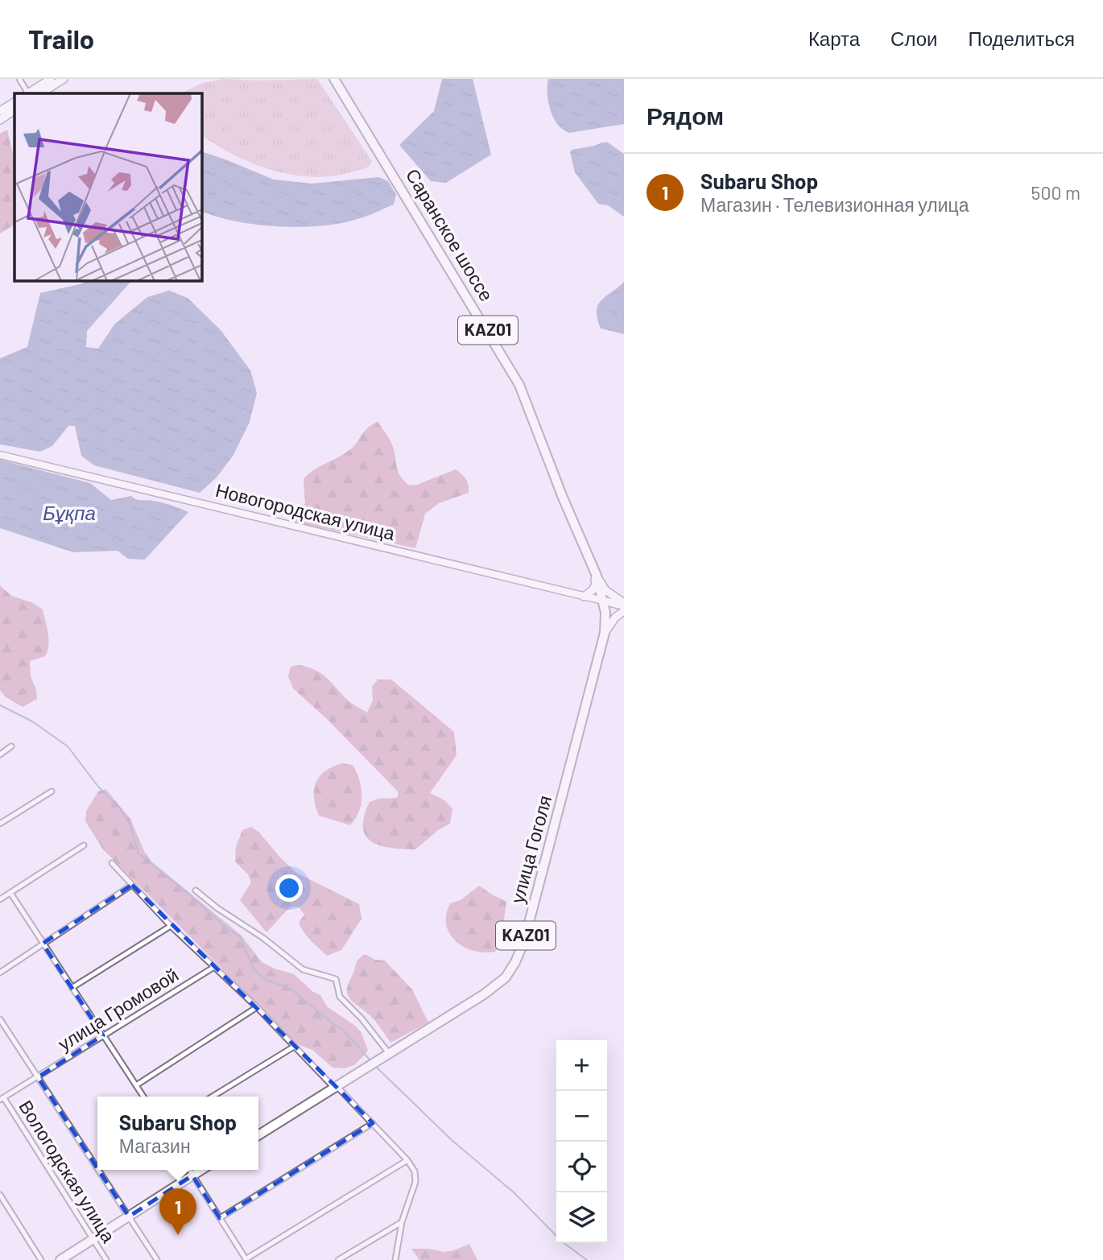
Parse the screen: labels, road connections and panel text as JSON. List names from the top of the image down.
{
  "streets": {
    "highway": [
      "Саранское шоссе",
      "KAZ01",
      "улица Гоголя",
      "KАZ01"
    ],
    "street": ["Новогородская улица", "улица Громовой", "Вологодская улица"]
  },
  "crossings": [
    ["Саранское шоссе", "Новогородская улица"],
    ["Саранское шоссе", "улица Гоголя"],
    ["Новогородская улица", "улица Гоголя"],
    ["улица Громовой", "Вологодская улица"]
  ],
  "water": ["Бұқпа"],
  "page": {
    "header": "Trailo",
    "nav": ["Карта", "Слои", "Поделиться"],
    "heading": "Рядом",
    "list": [
      {
        "mark": "1",
        "name": "Subaru Shop",
        "note": "Магазин · Телевизионная улица",
        "value": "500 m"
      }
    ],
    "map_buttons": ["+", "−"],
    "popup": ["Subaru Shop", "Магазин"],
    "pins": "1"
  }
}
